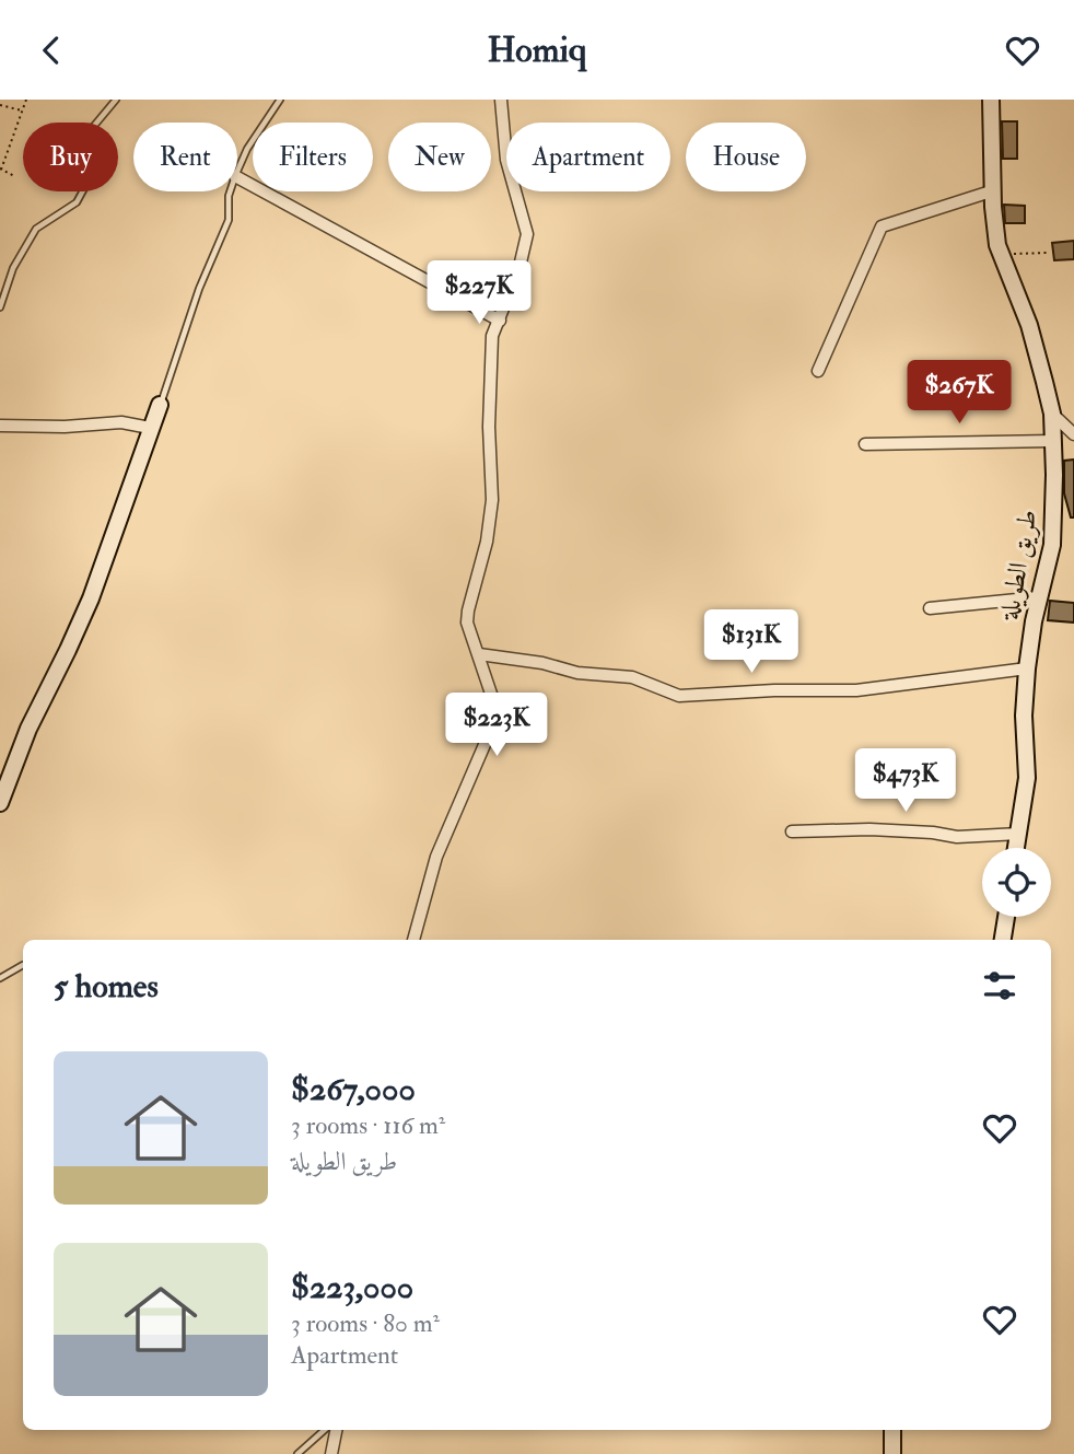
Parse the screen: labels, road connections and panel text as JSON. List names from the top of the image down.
{
  "streets": {
    "street": ["طريق الطويلة"]
  },
  "page": {
    "header": "Homiq",
    "chip": [
      "Buy",
      "Rent",
      "Filters",
      "New",
      "Apartment",
      "House"
    ],
    "price": [
      "$227K",
      "$267K",
      "$131K",
      "$223K",
      "$473K"
    ],
    "heading": "5 homes",
    "list": [
      {
        "name": "$267,000",
        "note": "3 rooms · 116 m² · طريق الطويلة"
      },
      {
        "name": "$223,000",
        "note": "3 rooms · 80 m² · Apartment"
      }
    ]
  }
}
